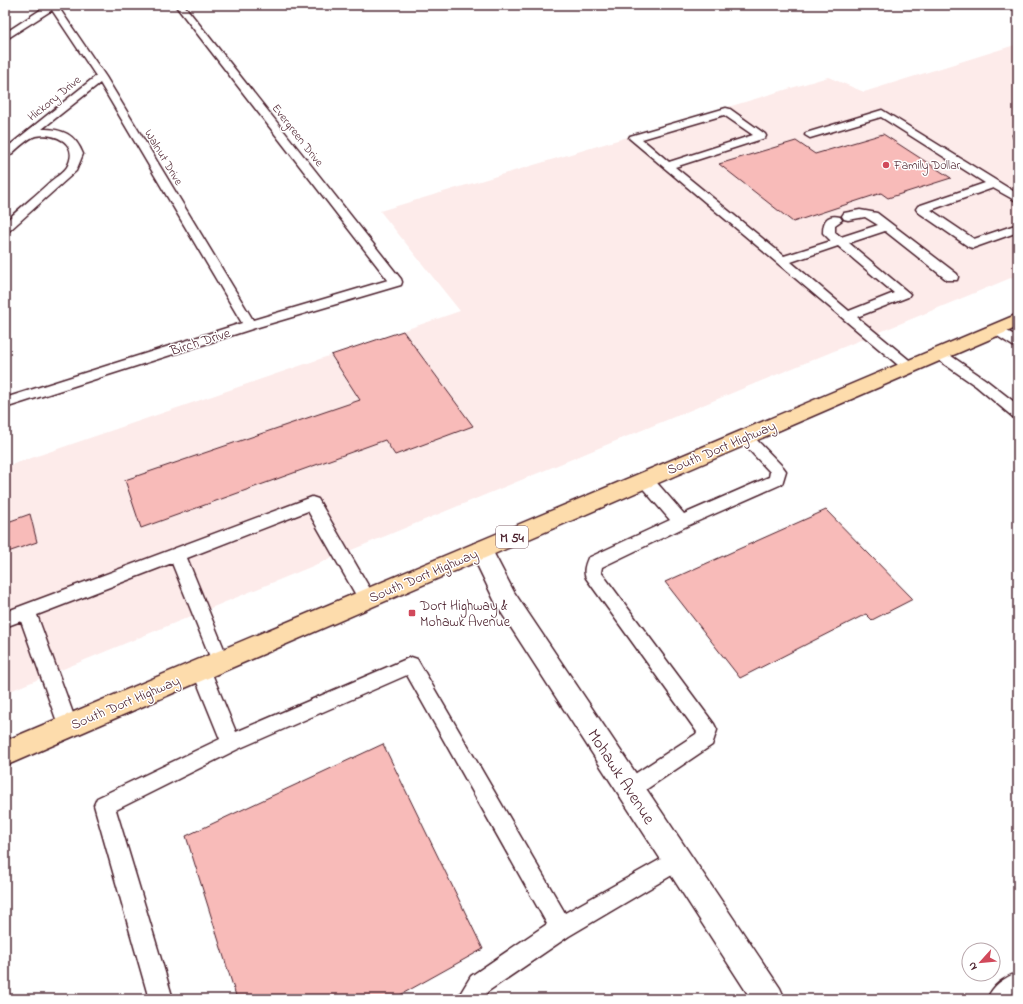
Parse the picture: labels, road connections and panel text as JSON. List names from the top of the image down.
{
  "streets": {
    "main road": ["South Dort Highway", "M 54"],
    "street": ["Mohawk Avenue"],
    "lane": [
      "Hickory Drive",
      "Evergreen Drive",
      "Walnut Drive",
      "Birch Drive"
    ]
  },
  "crossings": [
    ["Hickory Drive", "Walnut Drive"],
    ["Evergreen Drive", "Birch Drive"],
    ["Walnut Drive", "Birch Drive"],
    ["South Dort Highway", "Mohawk Avenue"]
  ],
  "places": {
    "other": ["Family Dollar"],
    "transit": ["Dort Highway & Mohawk Avenue"]
  },
  "north": "bottom left"
}
